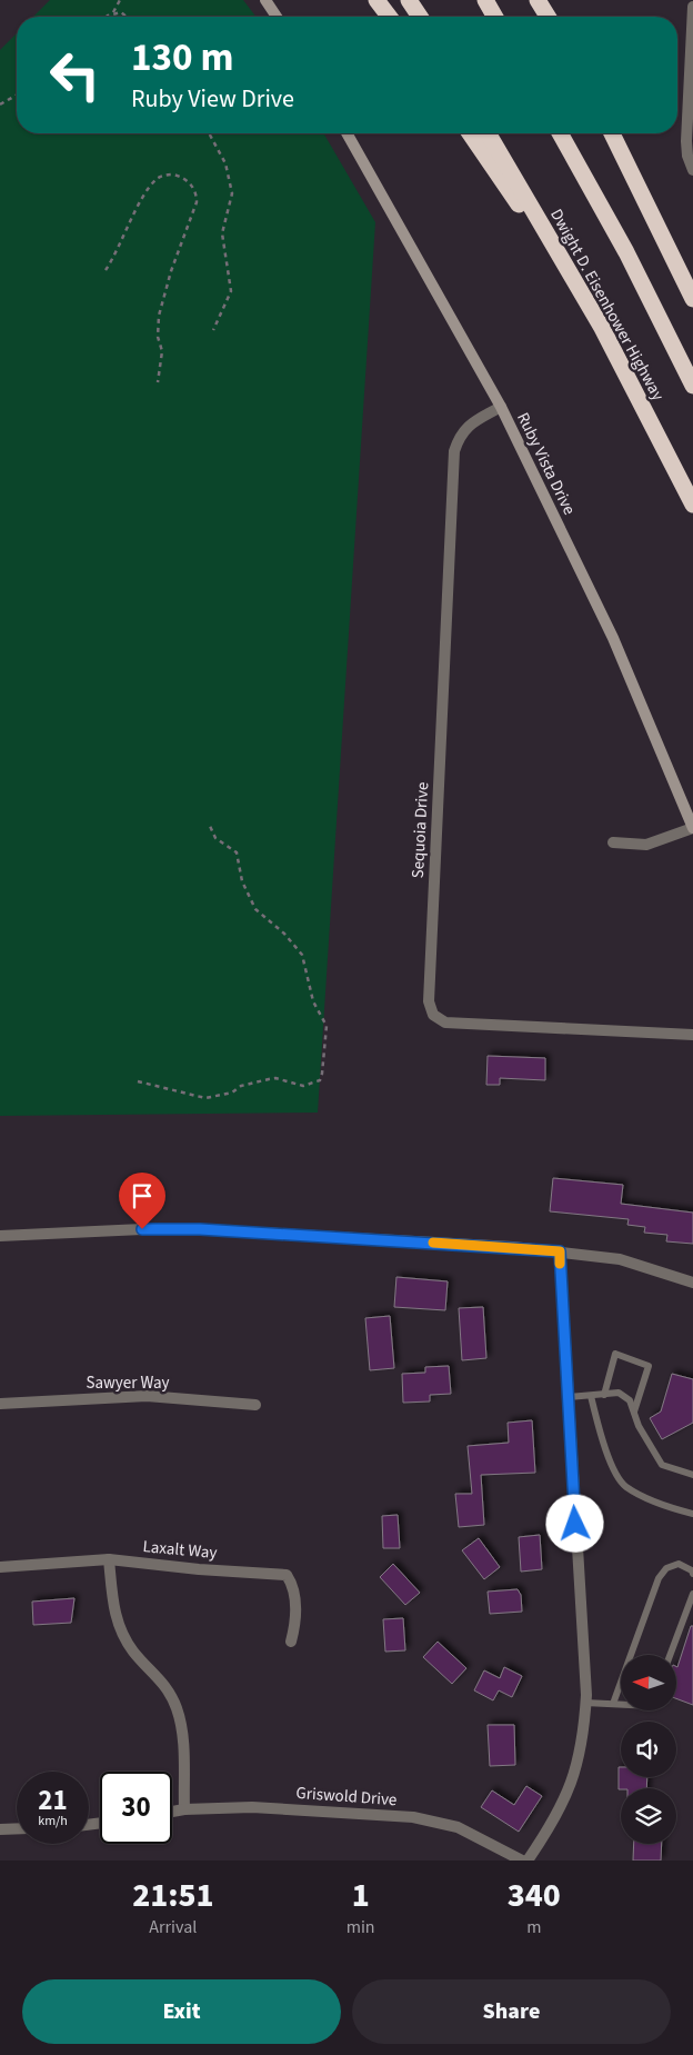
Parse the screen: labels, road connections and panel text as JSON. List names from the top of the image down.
{
  "streets": {
    "highway": ["Dwight D. Eisenhower Highway"],
    "street": [
      "Ruby Vista Drive",
      "Sequoia Drive",
      "Sawyer Way",
      "Laxalt Way",
      "Griswold Drive"
    ]
  },
  "crossings": [
    ["Ruby Vista Drive", "Sequoia Drive"]
  ],
  "north": "left",
  "page": {
    "turn": ["130 m", "Ruby View Drive"],
    "speed": "21 km/h",
    "limit": "30",
    "eta": [
      "21:51",
      "Arrival",
      "1",
      "min",
      "340",
      "m"
    ],
    "buttons": ["Exit", "Share"]
  }
}
